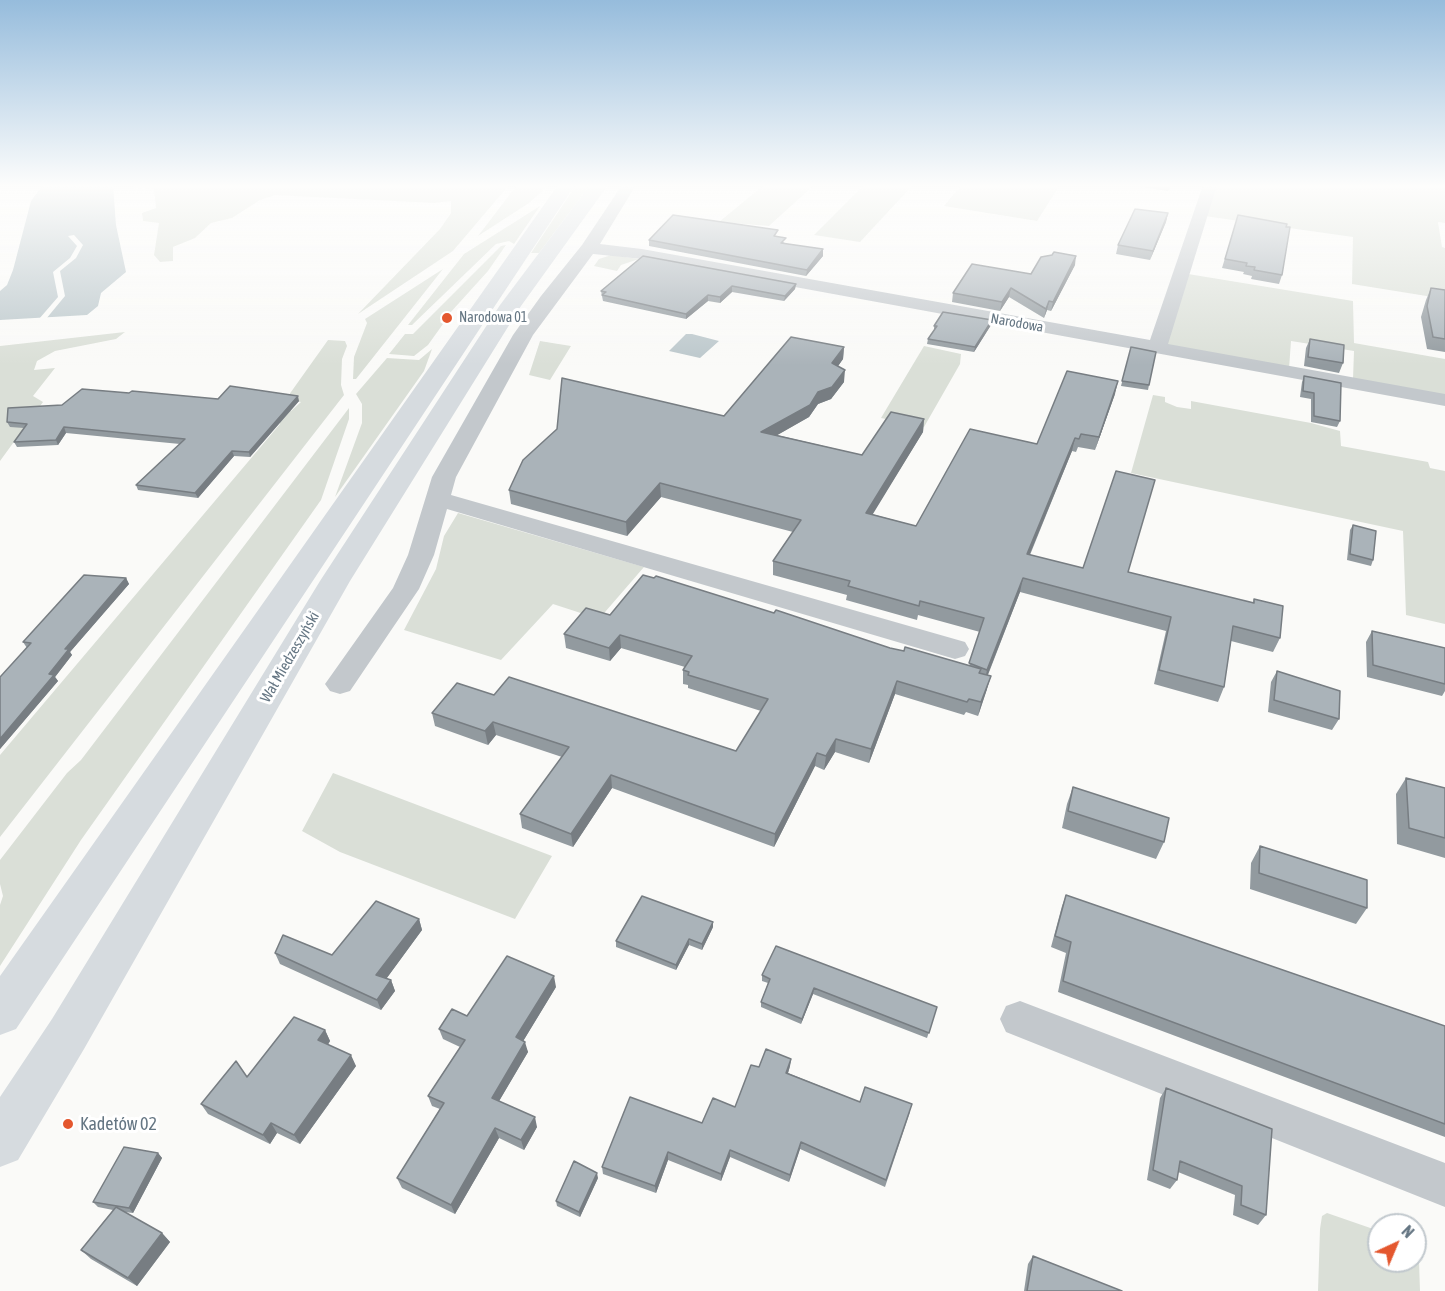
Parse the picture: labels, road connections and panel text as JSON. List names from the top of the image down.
{
  "streets": {
    "main road": ["Wał Miedzeszyński"],
    "street": ["Narodowa"]
  },
  "places": ["Narodowa 01", "Kadetów 02"],
  "north": "top right"
}
